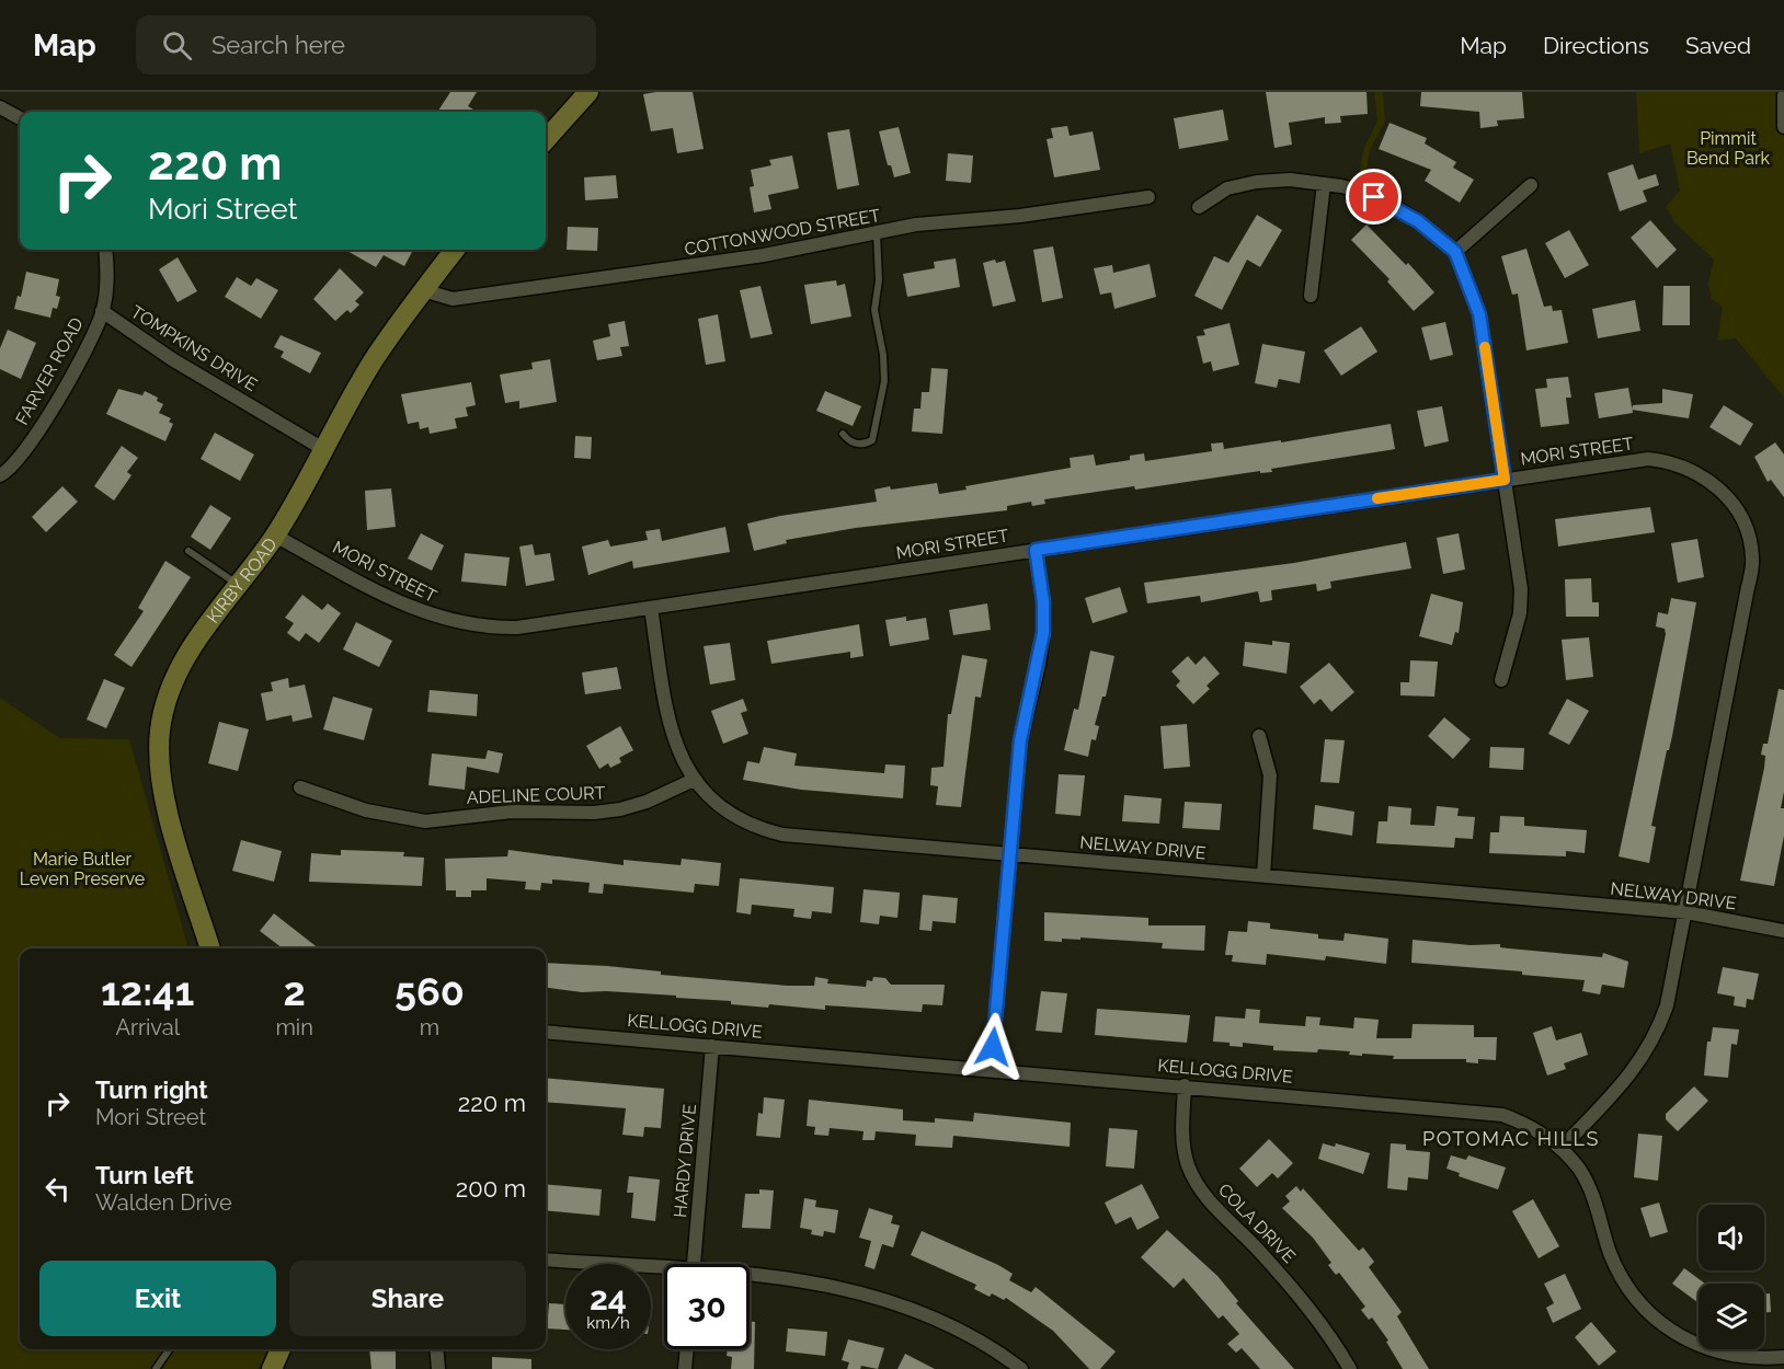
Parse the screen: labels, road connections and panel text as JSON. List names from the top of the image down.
{
  "streets": {
    "main road": ["KIRBY ROAD"],
    "street": [
      "COTTONWOOD STREET",
      "TOMPKINS DRIVE",
      "FARVER ROAD",
      "MORI STREET",
      "ADELINE COURT",
      "NELWAY DRIVE",
      "KELLOGG DRIVE",
      "HARDY DRIVE",
      "COLA DRIVE"
    ]
  },
  "crossings": [
    ["COTTONWOOD STREET", "KIRBY ROAD"],
    ["TOMPKINS DRIVE", "FARVER ROAD"],
    ["TOMPKINS DRIVE", "KIRBY ROAD"],
    ["MORI STREET", "KIRBY ROAD"],
    ["MORI STREET", "NELWAY DRIVE"],
    ["MORI STREET", "KELLOGG DRIVE"],
    ["ADELINE COURT", "NELWAY DRIVE"],
    ["KELLOGG DRIVE", "HARDY DRIVE"],
    ["KELLOGG DRIVE", "COLA DRIVE"]
  ],
  "districts": ["POTOMAC HILLS"],
  "parks": ["Pimmit Bend Park", "Marie Butler Leven Preserve"],
  "page": {
    "header": "Map",
    "search": "Search here",
    "nav": ["Map", "Directions", "Saved"],
    "turn": ["220 m", "Mori Street"],
    "eta": [
      "12:41",
      "Arrival",
      "2",
      "min",
      "560",
      "m"
    ],
    "list": [
      {
        "name": "Turn right",
        "note": "Mori Street",
        "value": "220 m"
      },
      {
        "name": "Turn left",
        "note": "Walden Drive",
        "value": "200 m"
      }
    ],
    "buttons": ["Exit", "Share"],
    "speed": "24 km/h",
    "limit": "30"
  }
}
